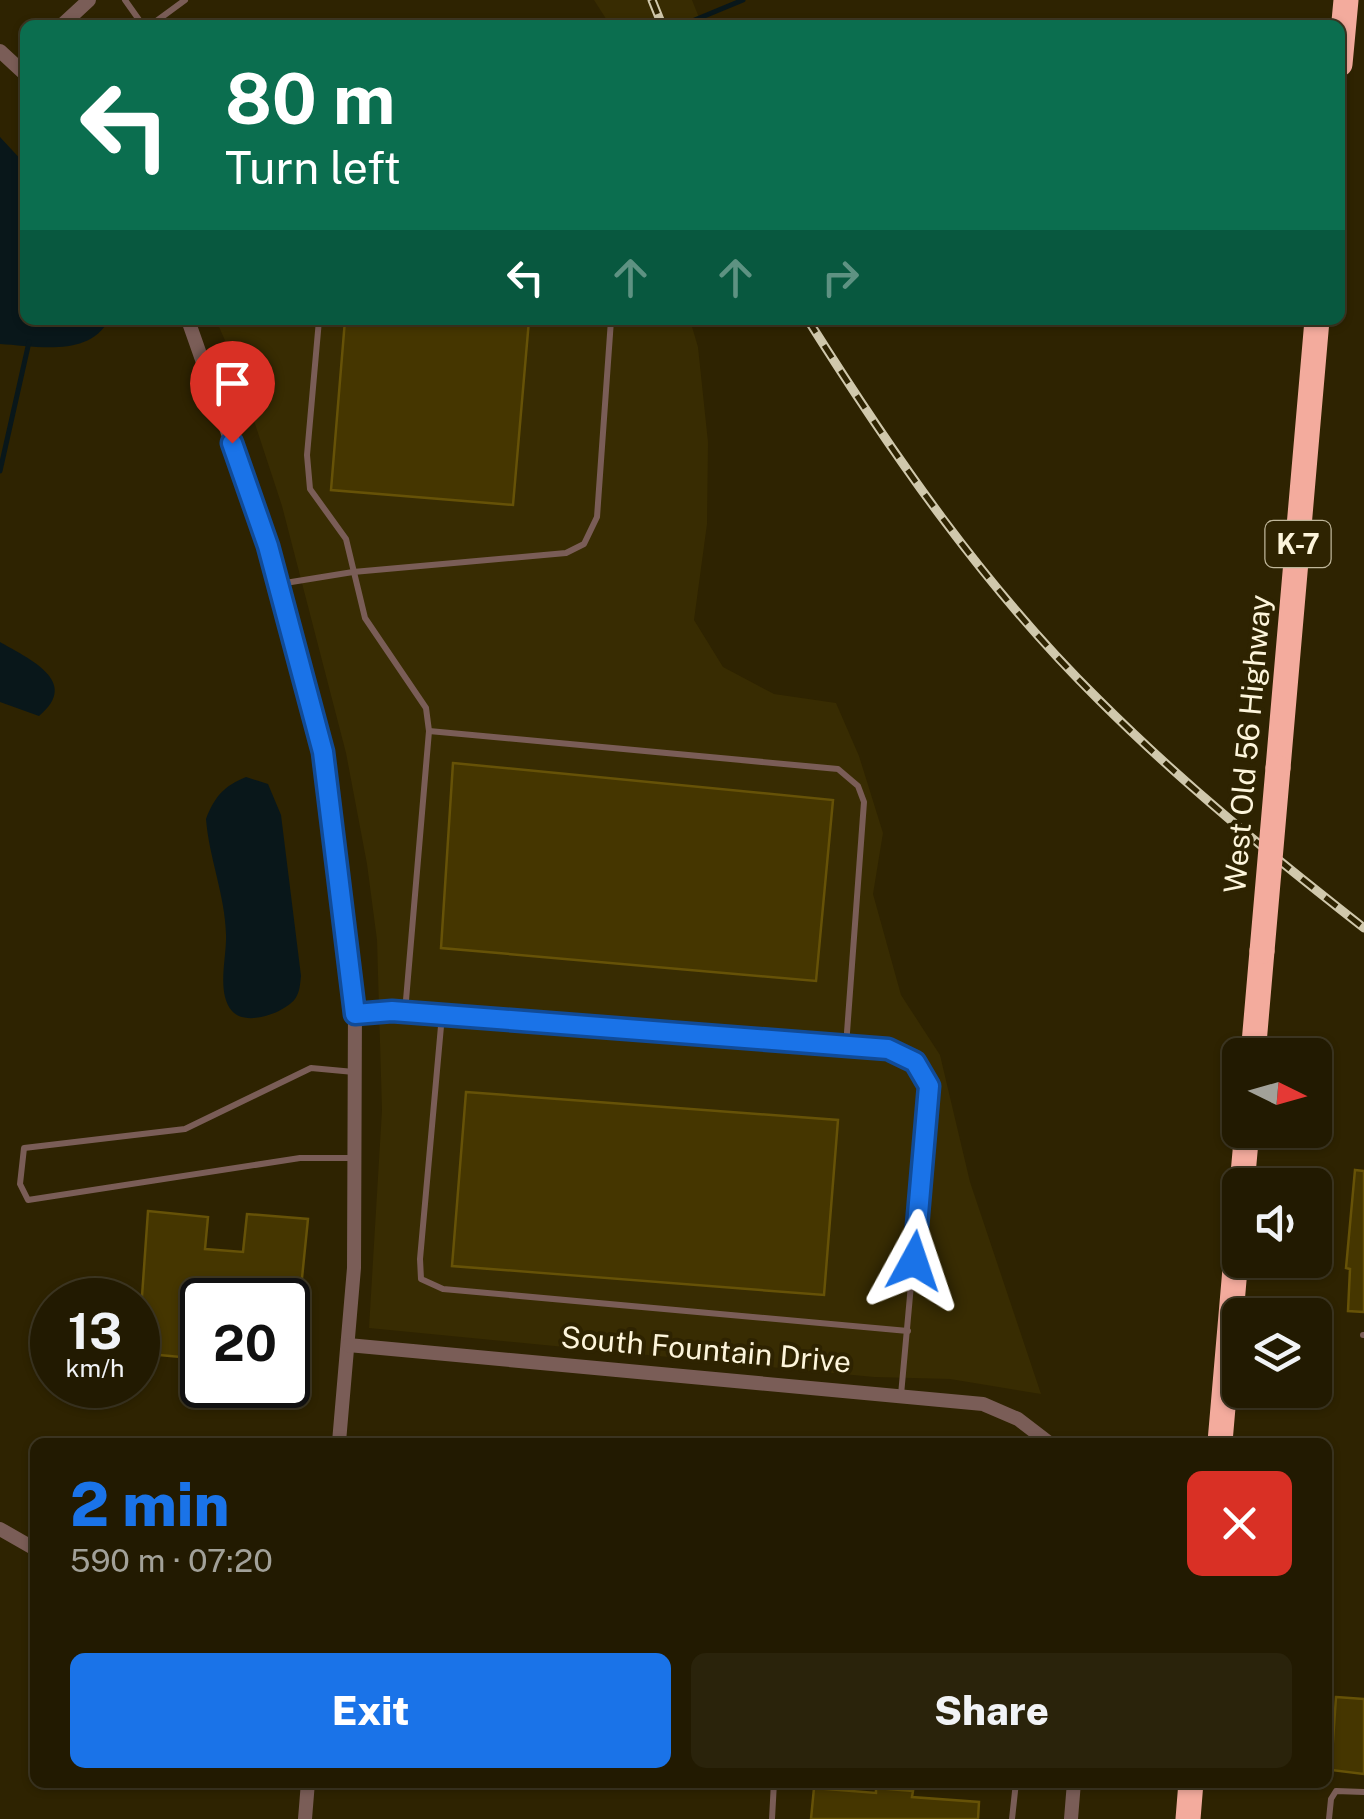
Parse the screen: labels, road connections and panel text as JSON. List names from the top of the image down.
{
  "streets": {
    "highway": ["K-7", "West Old 56 Highway"],
    "street": ["South Fountain Drive"]
  },
  "north": "right",
  "page": {
    "turn": ["80 m", "Turn left"],
    "speed": "13 km/h",
    "limit": "20",
    "heading": ["2 min", "590 m · 07:20"],
    "buttons": ["Exit", "Share"]
  }
}
